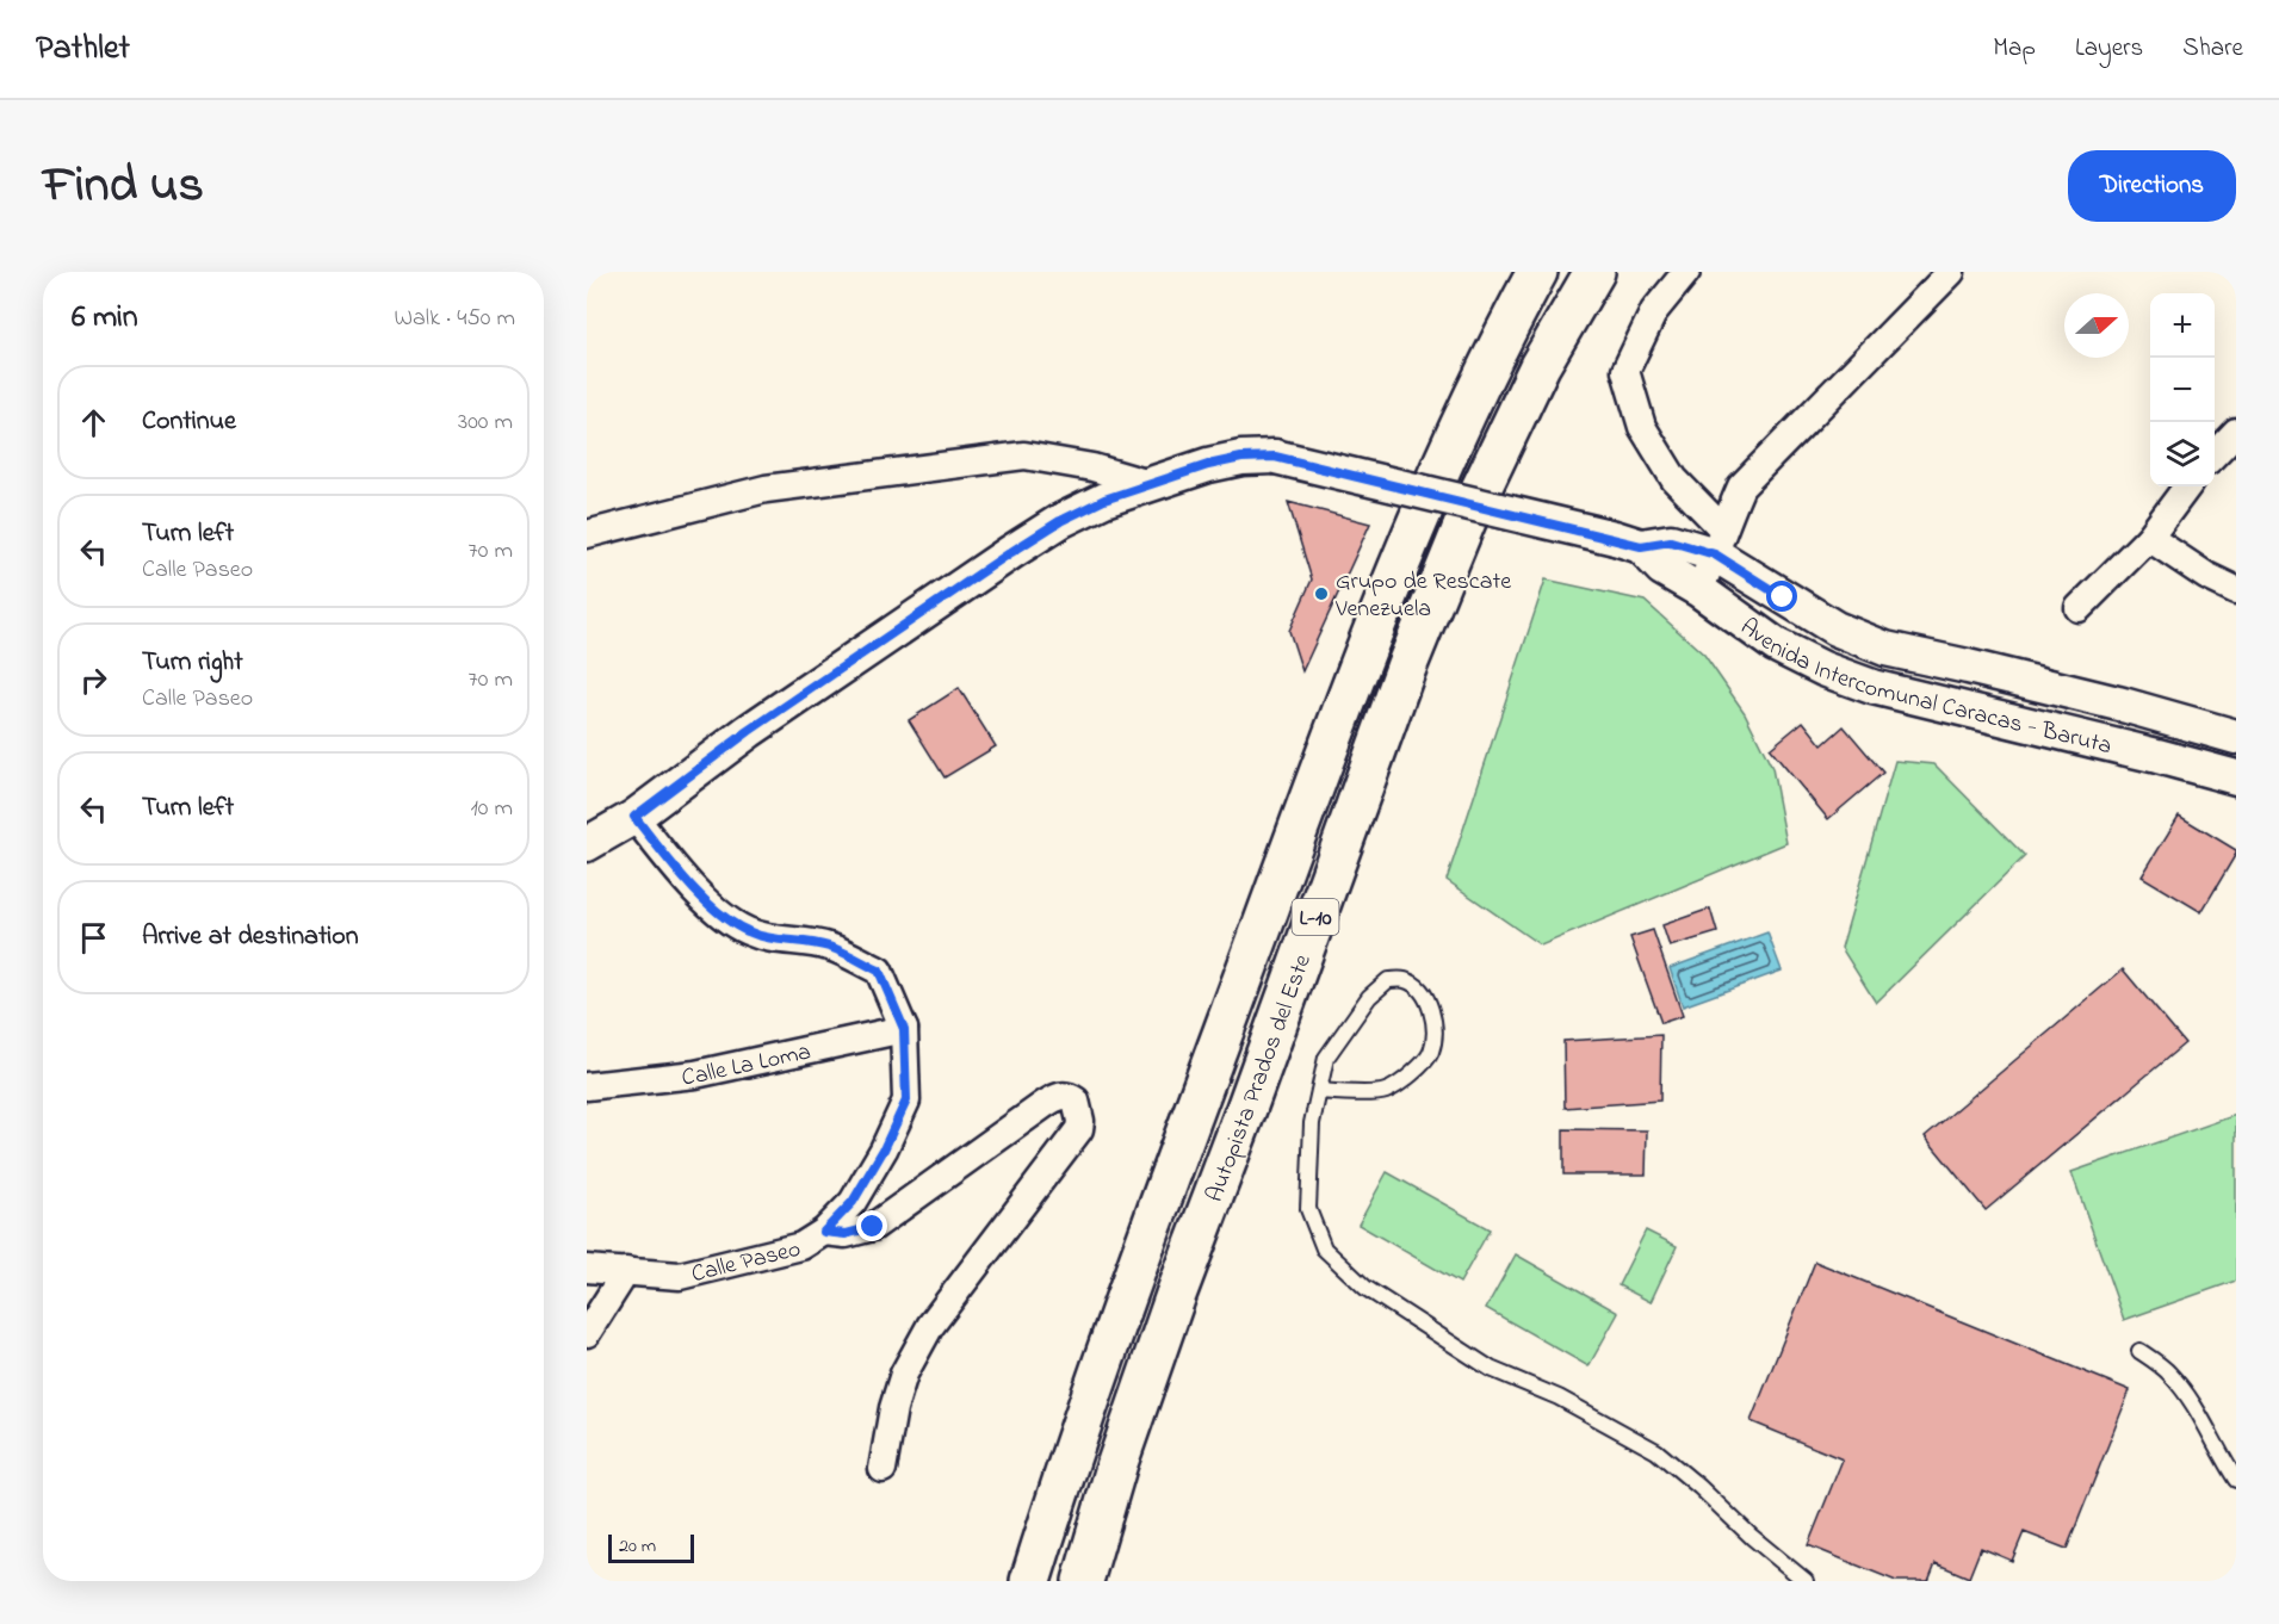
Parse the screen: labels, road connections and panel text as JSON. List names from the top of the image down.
{
  "streets": {
    "highway": ["L-10", "Autopista Prados del Este"],
    "street": ["Avenida Intercomunal Caracas - Baruta", "Calle La Loma", "Calle Paseo"]
  },
  "crossings": [
    ["Avenida Intercomunal Caracas - Baruta", "Calle Paseo"],
    ["Calle La Loma", "Calle Paseo"]
  ],
  "places": ["Grupo de Rescate Venezuela"],
  "scale_bar": "20 m",
  "north": "right",
  "page": {
    "header": "Pathlet",
    "nav": ["Map", "Layers", "Share"],
    "title": "Find us",
    "buttons": "Directions",
    "heading": ["6 min", "Walk · 450 m"],
    "map_buttons": ["+", "−"],
    "list": [
      ["Continue", "300 m"],
      ["Turn left", "Calle Paseo", "70 m"],
      ["Turn right", "Calle Paseo", "70 m"],
      ["Turn left", "10 m"],
      "Arrive at destination"
    ],
    "scale": "20 m"
  }
}
